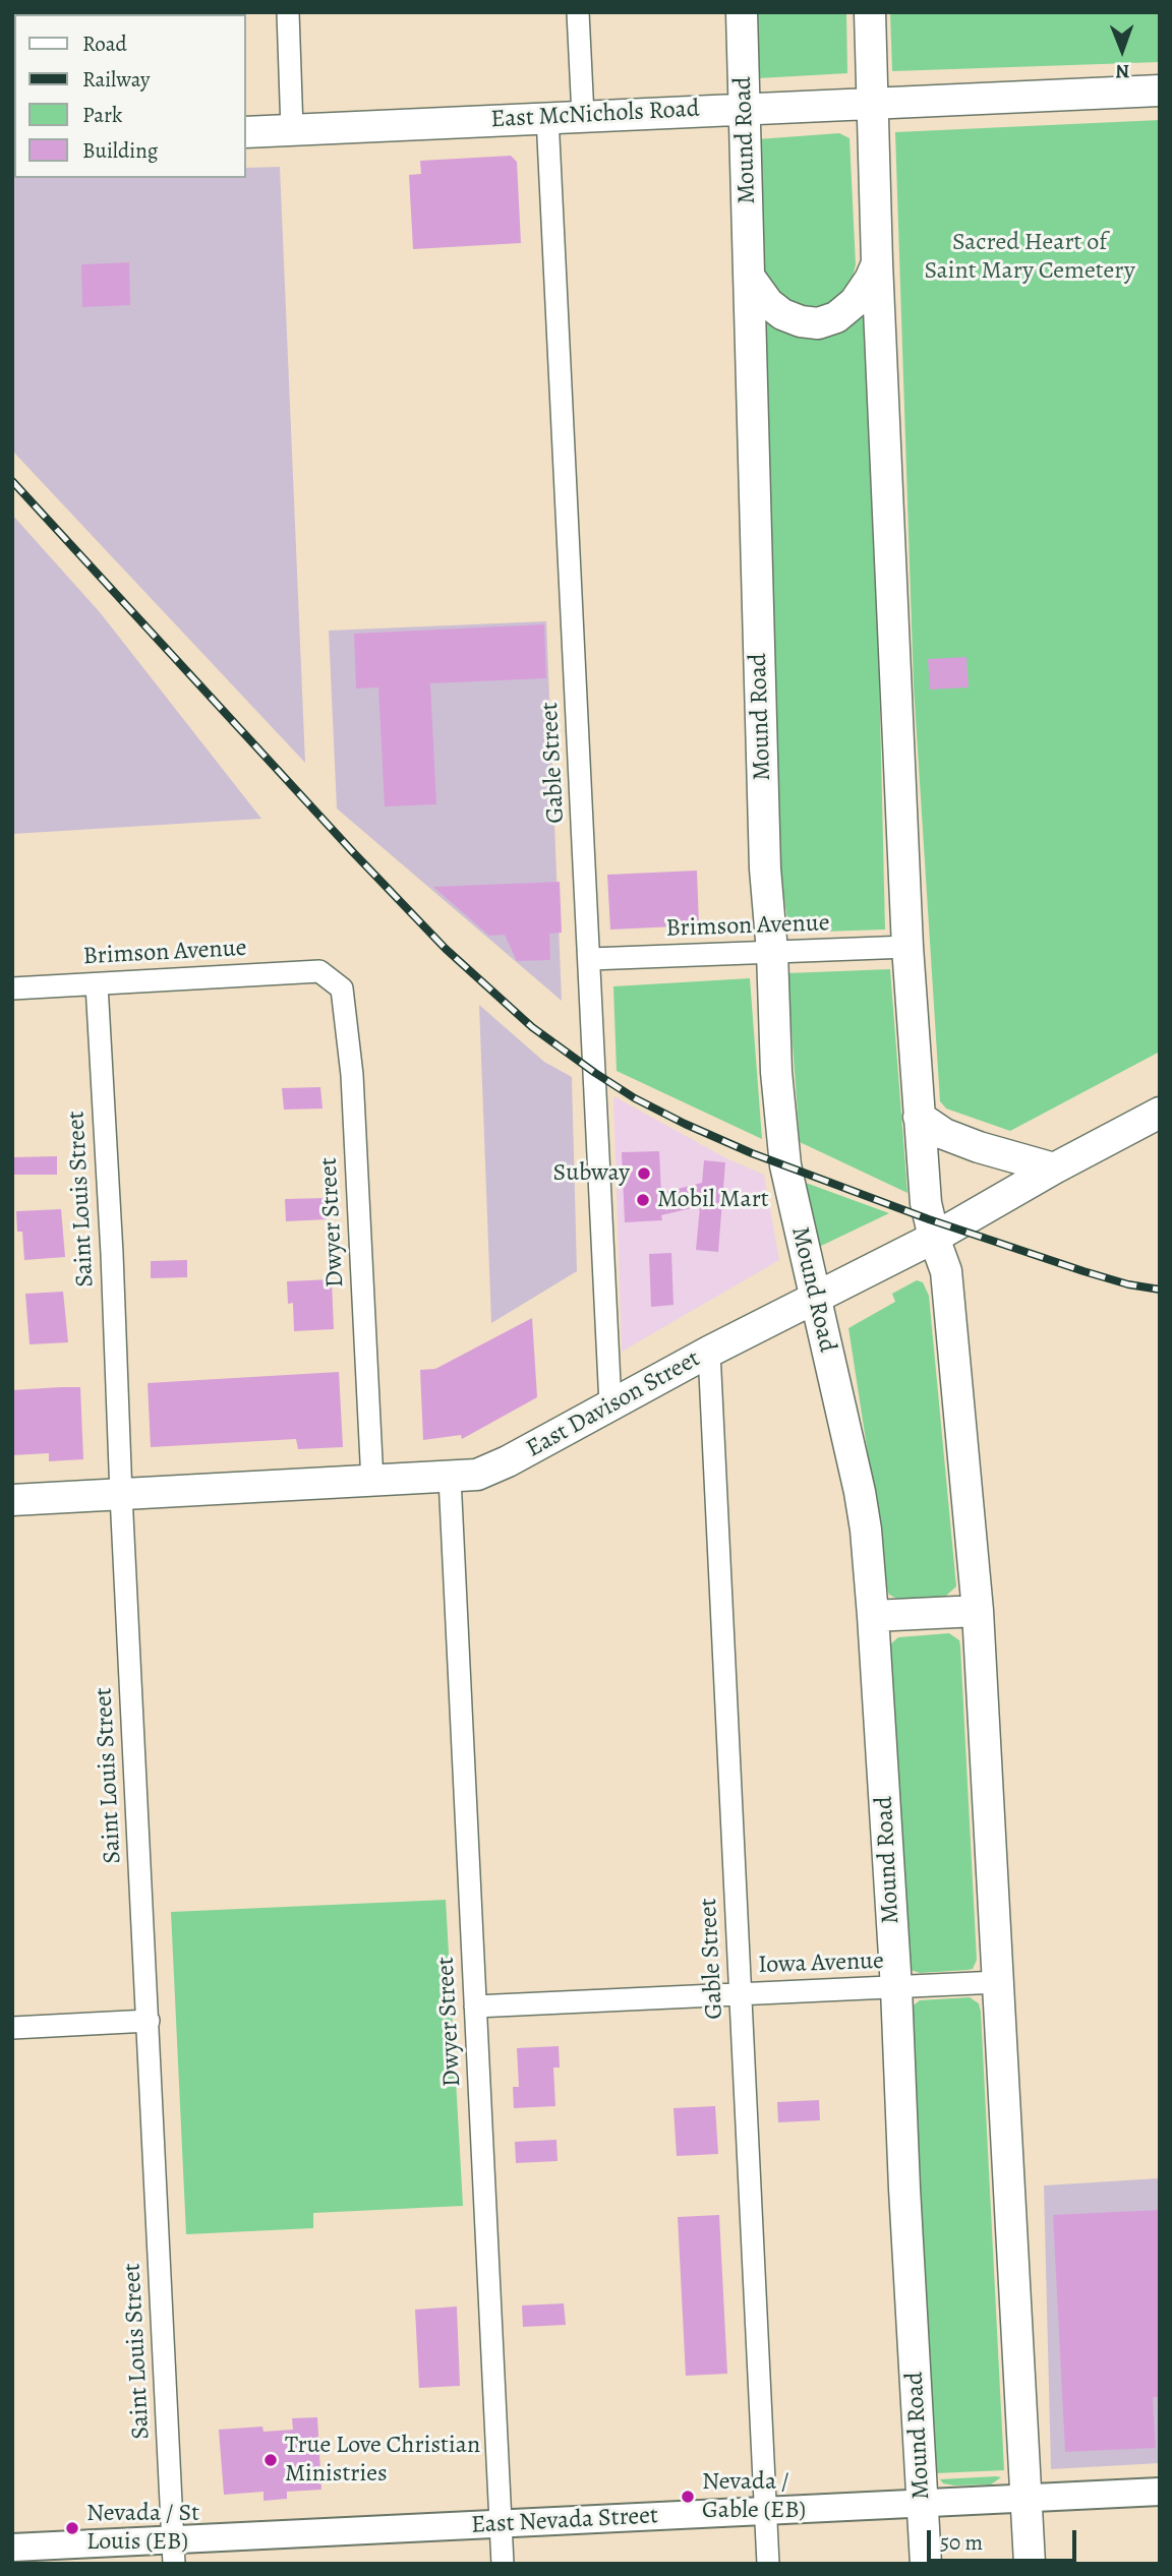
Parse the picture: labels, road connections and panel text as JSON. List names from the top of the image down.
{
  "streets": {
    "main road": ["East McNichols Road", "Mound Road", "East Davison Street"],
    "street": [
      "Gable Street",
      "Brimson Avenue",
      "Saint Louis Street",
      "Dwyer Street",
      "Iowa Avenue",
      "East Nevada Street"
    ]
  },
  "crossings": [
    ["East McNichols Road", "Mound Road"],
    ["East McNichols Road", "Gable Street"],
    ["Mound Road", "Brimson Avenue"],
    ["Mound Road", "East Davison Street"],
    ["Mound Road", "Iowa Avenue"],
    ["Mound Road", "East Nevada Street"],
    ["Gable Street", "Brimson Avenue"],
    ["Gable Street", "East Davison Street"],
    ["Gable Street", "Iowa Avenue"],
    ["Gable Street", "East Nevada Street"],
    ["Brimson Avenue", "Saint Louis Street"],
    ["Brimson Avenue", "Dwyer Street"],
    ["Saint Louis Street", "East Davison Street"],
    ["Saint Louis Street", "East Nevada Street"],
    ["Dwyer Street", "East Davison Street"],
    ["Dwyer Street", "Iowa Avenue"],
    ["Dwyer Street", "East Nevada Street"]
  ],
  "parks": ["Sacred Heart of Saint Mary Cemetery"],
  "places": [
    "Subway",
    "Mobil Mart",
    "True Love Christian Ministries",
    "Nevada / Gable (EB)",
    "Nevada / St Louis (EB)"
  ],
  "legend": [
    "Road",
    "Railway",
    "Park",
    "Building"
  ],
  "scale_bar": "50 m",
  "north": "bottom"
}
